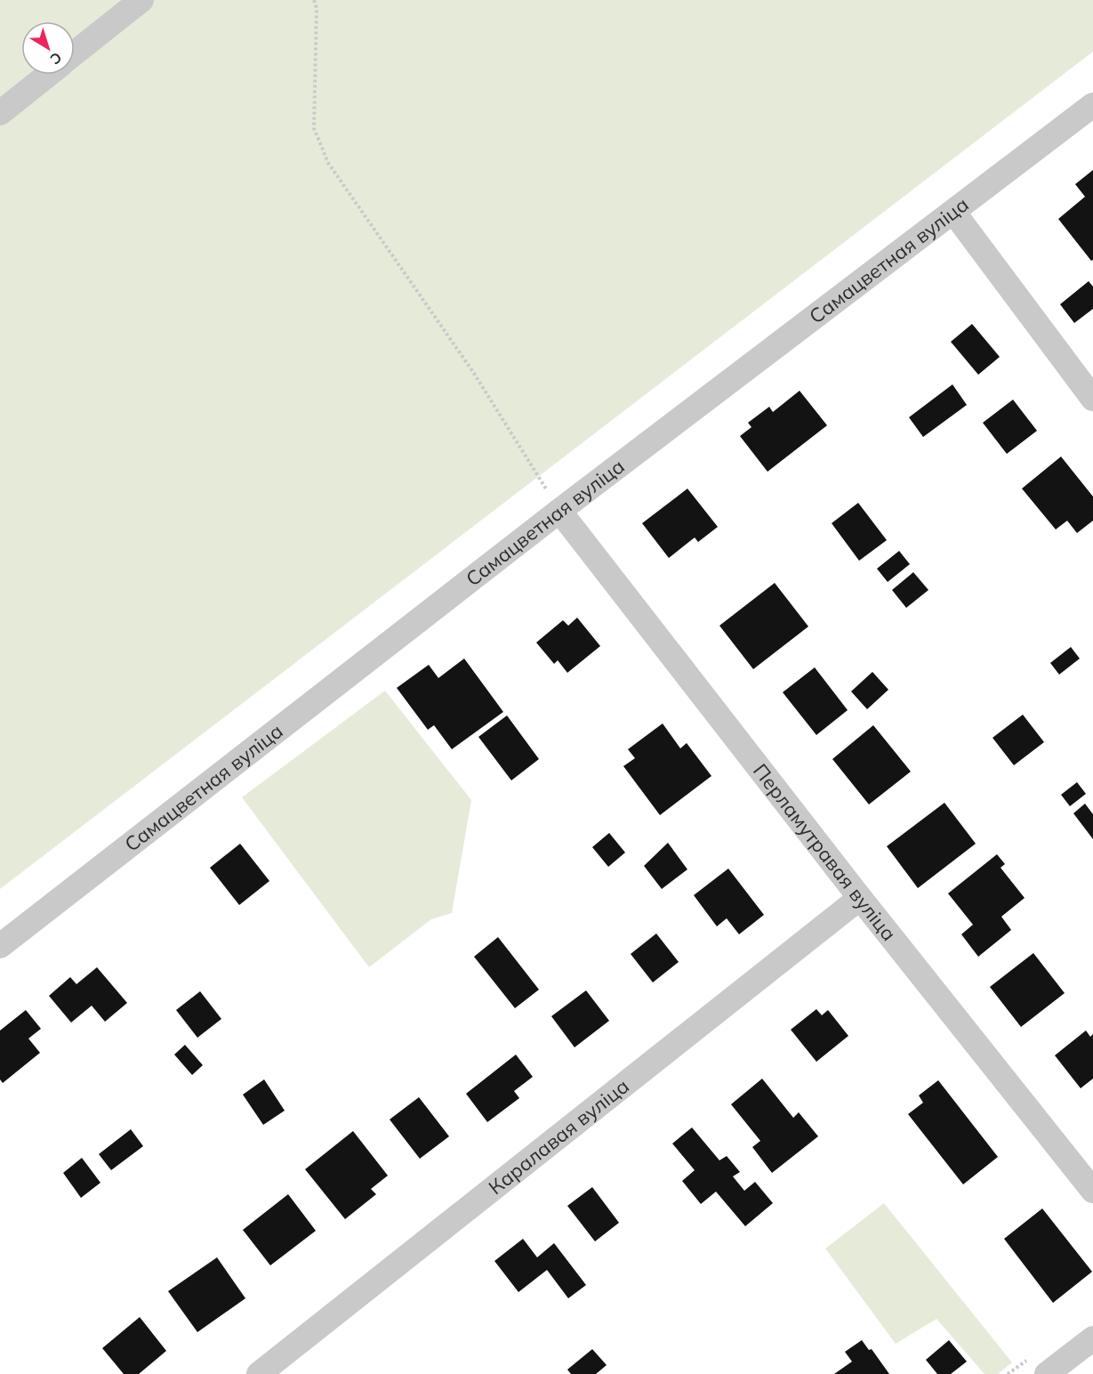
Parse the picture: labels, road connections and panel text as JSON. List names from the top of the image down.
{
  "streets": {
    "street": ["Самацветная вуліца", "Перламутравая вуліца", "Каралавая вуліца"]
  },
  "crossings": [
    ["Самацветная вуліца", "Перламутравая вуліца"],
    ["Перламутравая вуліца", "Каралавая вуліца"]
  ],
  "north": "bottom right"
}
